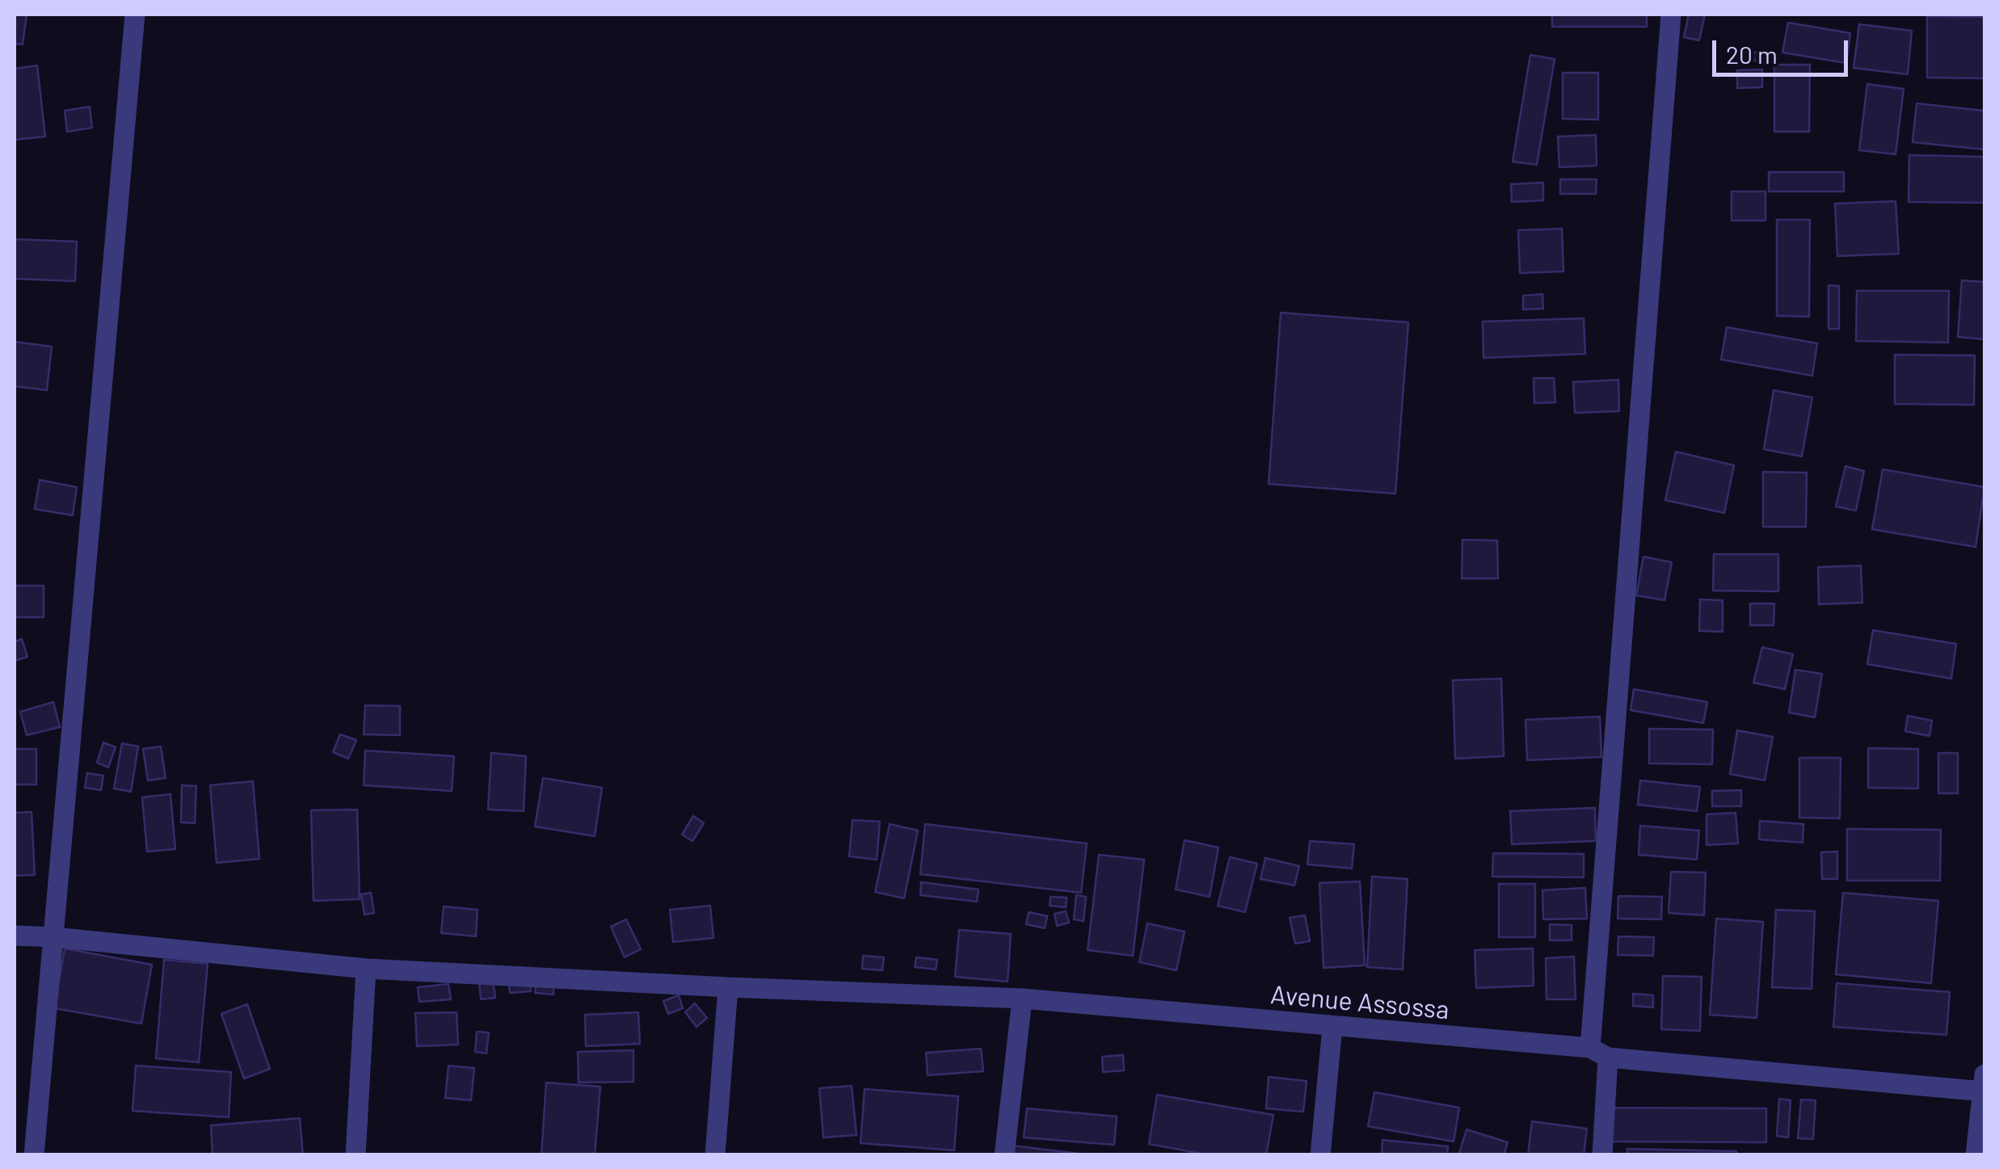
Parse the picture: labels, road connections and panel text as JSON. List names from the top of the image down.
{
  "streets": {
    "street": ["Avenue Assossa"]
  },
  "scale_bar": "20 m"
}
